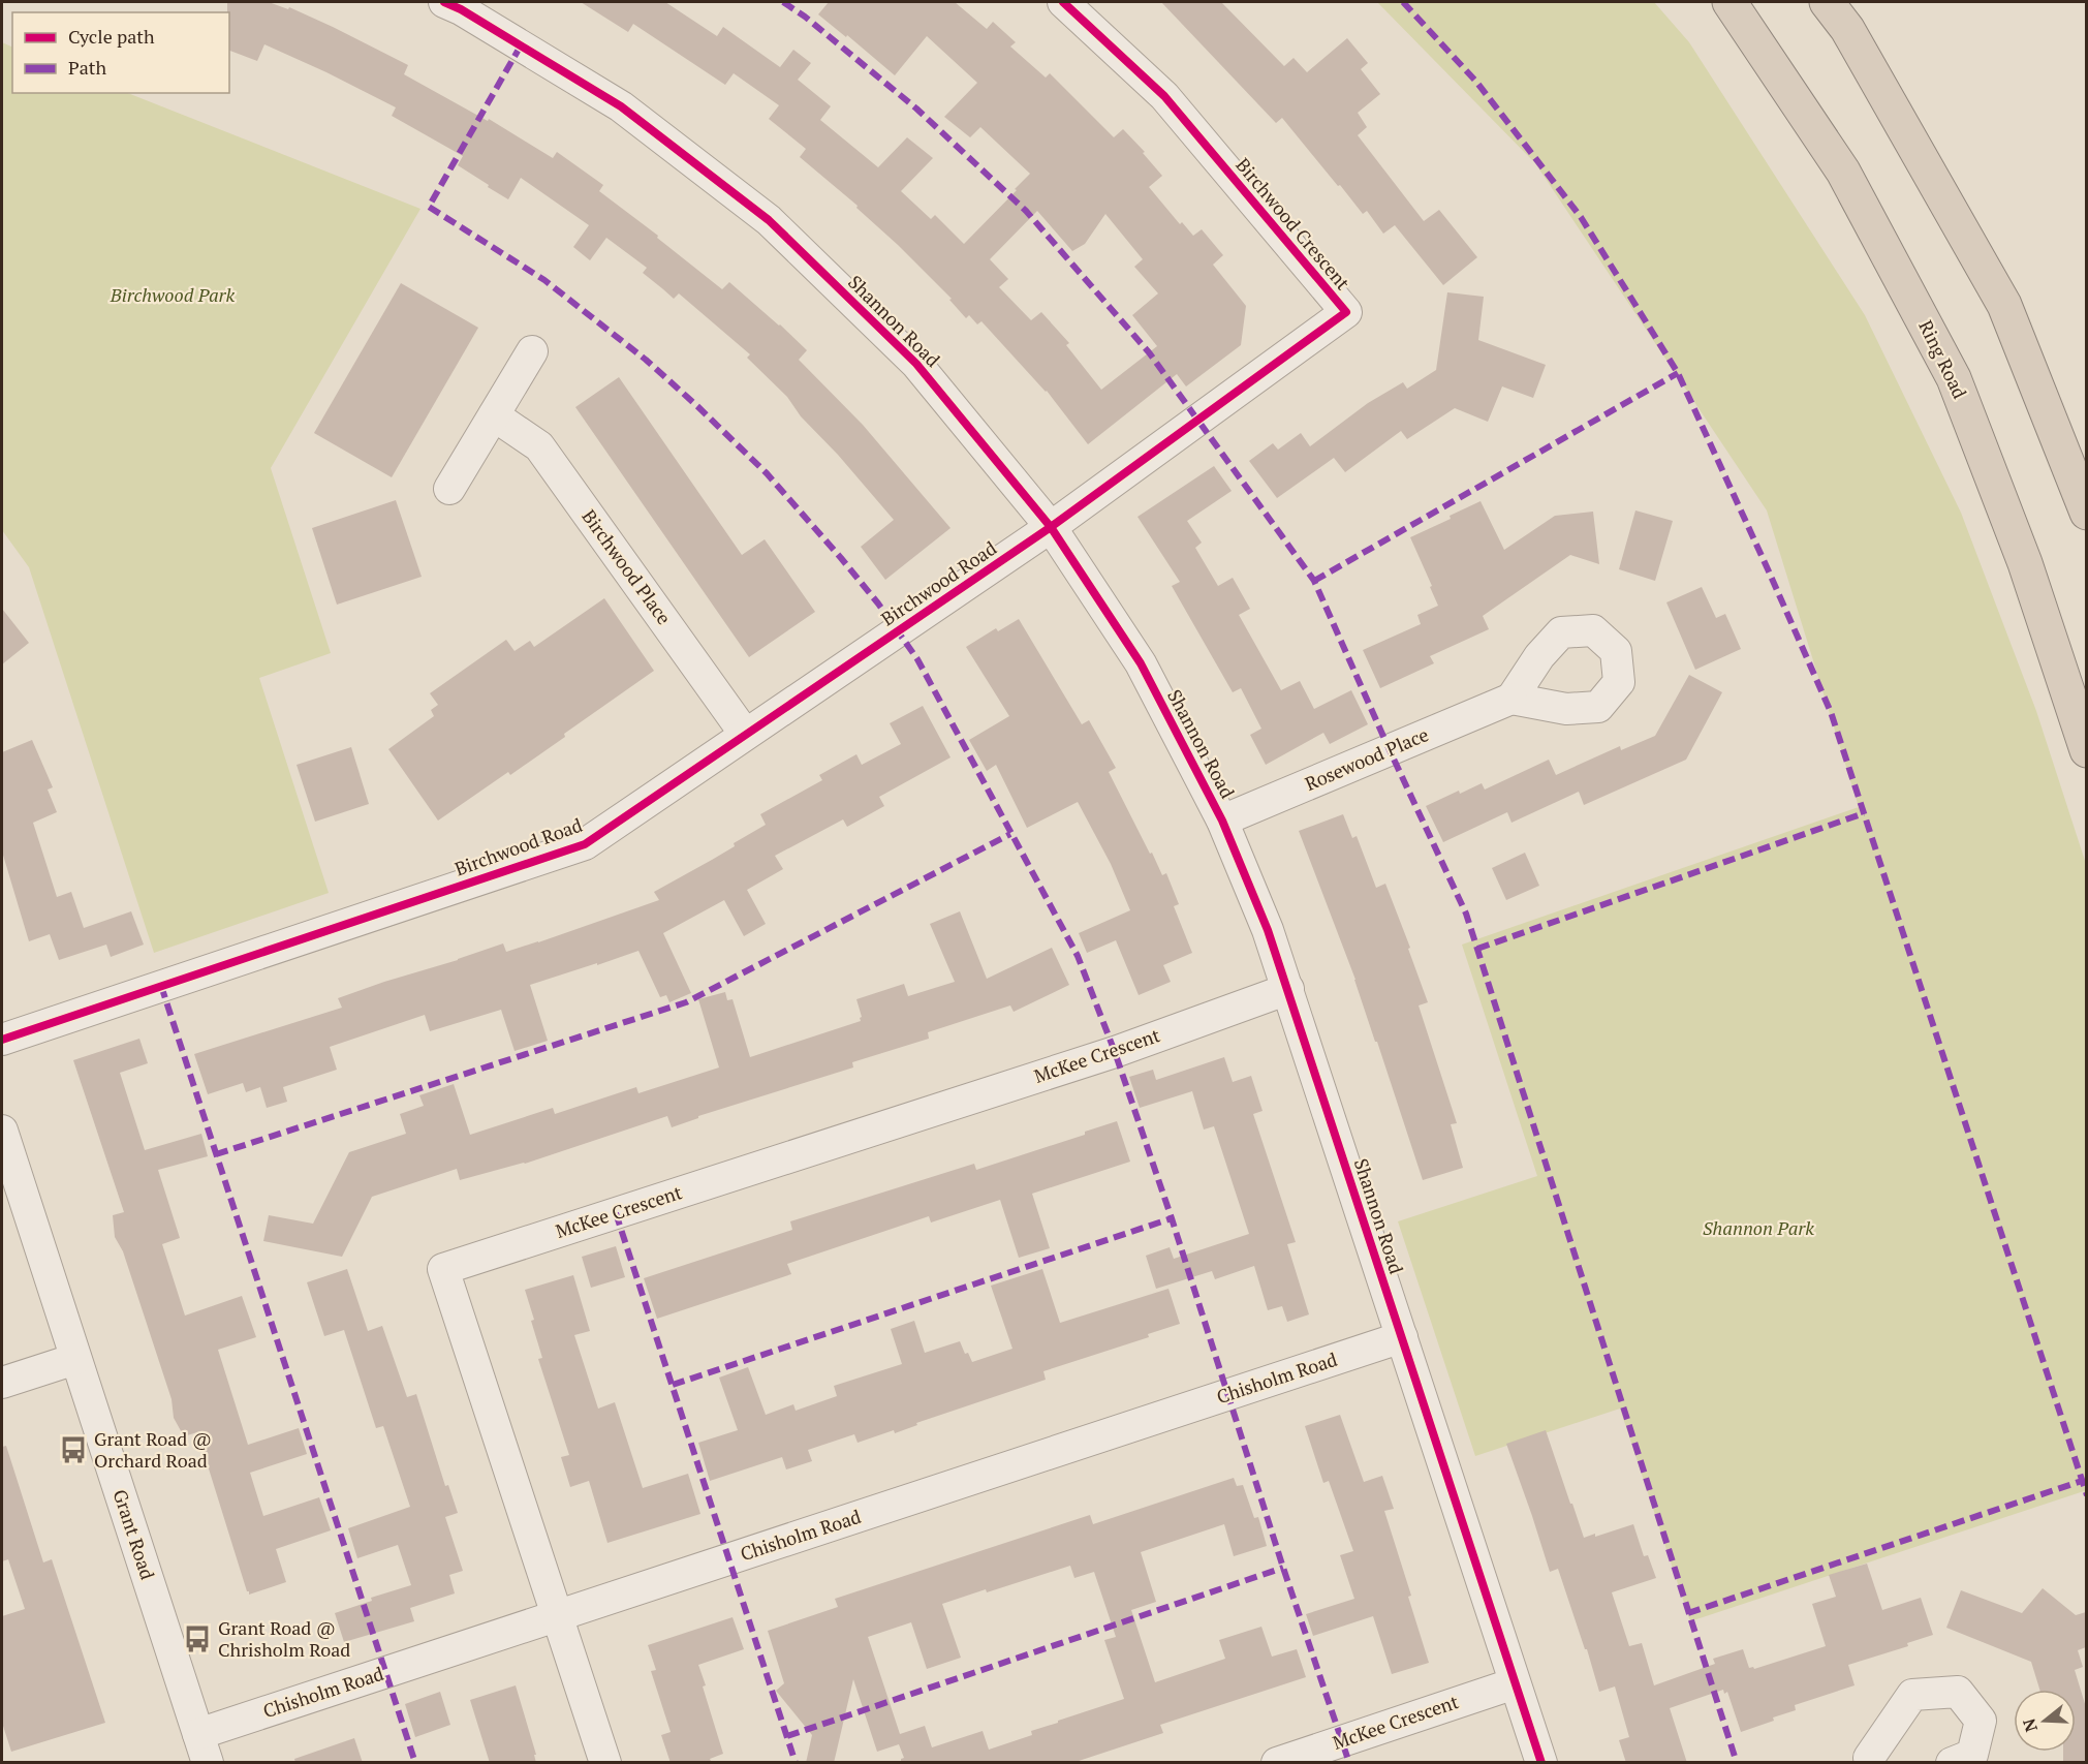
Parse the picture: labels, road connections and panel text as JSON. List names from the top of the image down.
{
  "streets": {
    "highway": ["Ring Road"],
    "street": [
      "Birchwood Crescent",
      "Shannon Road",
      "Birchwood Place",
      "Birchwood Road",
      "Rosewood Place",
      "McKee Crescent",
      "Chisholm Road",
      "Grant Road"
    ]
  },
  "crossings": [
    ["Birchwood Crescent", "Shannon Road"],
    ["Birchwood Crescent", "Birchwood Road"],
    ["Shannon Road", "Birchwood Road"],
    ["Shannon Road", "Rosewood Place"],
    ["Shannon Road", "McKee Crescent"],
    ["Shannon Road", "Chisholm Road"],
    ["Birchwood Place", "Birchwood Road"],
    ["McKee Crescent", "Chisholm Road"],
    ["Chisholm Road", "Grant Road"]
  ],
  "parks": ["Birchwood Park", "Shannon Park"],
  "places": {
    "bus stop": ["Grant Road @ Orchard Road", "Grant Road @ Chrisholm Road"]
  },
  "legend": ["Cycle path", "Path"],
  "north": "left"
}
